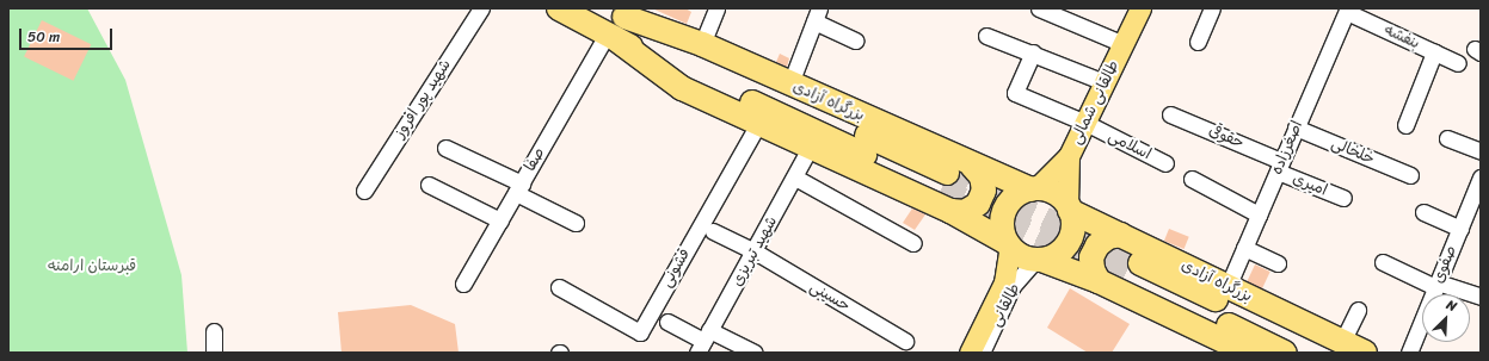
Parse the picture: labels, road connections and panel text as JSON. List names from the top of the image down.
{
  "streets": {
    "highway": ["بزرگراه آزادی"],
    "main road": ["طالقانی شمالی"],
    "street": [
      "بنفشه",
      "شهید پور افروز",
      "حقوقی",
      "اسلامی",
      "اصغرزاده",
      "خلخالی",
      "صفا",
      "امیری",
      "شهید تبریزی",
      "صفوی",
      "قشونی",
      "حسینی",
      "طالقانی"
    ]
  },
  "crossings": [
    ["بنفشه", "اصغرزاده"],
    ["بزرگراه آزادی", "طالقانی شمالی"],
    ["بزرگراه آزادی", "اصغرزاده"],
    ["بزرگراه آزادی", "صفا"],
    ["بزرگراه آزادی", "شهید تبریزی"],
    ["بزرگراه آزادی", "قشونی"],
    ["بزرگراه آزادی", "طالقانی"],
    ["طالقانی شمالی", "اسلامی"],
    ["طالقانی شمالی", "طالقانی"],
    ["حقوقی", "اصغرزاده"],
    ["حقوقی", "امیری"],
    ["اصغرزاده", "خلخالی"],
    ["اصغرزاده", "امیری"],
    ["شهید تبریزی", "حسینی"]
  ],
  "parks": ["قبرستان ارامنه"],
  "scale_bar": "50 m",
  "north": "top right"
}
